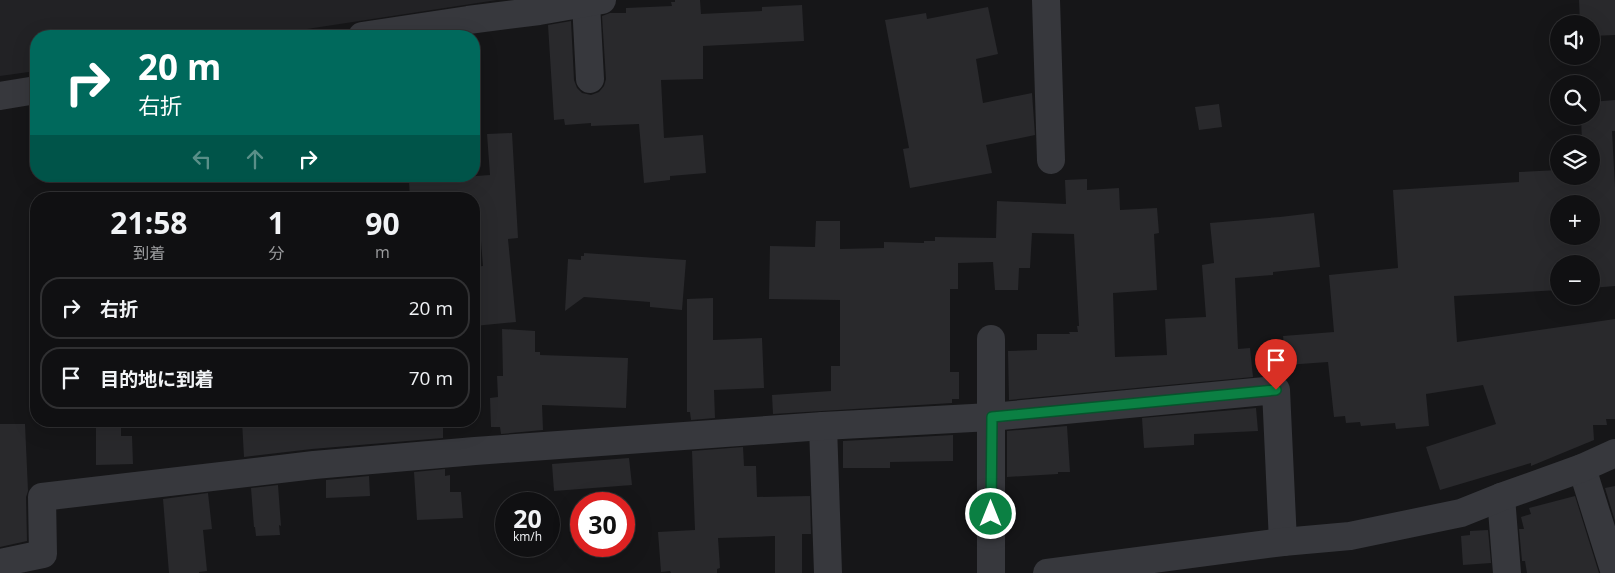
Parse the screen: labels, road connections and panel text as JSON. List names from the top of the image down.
{
  "page": {
    "map_buttons": ["+", "−"],
    "turn": ["20 m", "右折"],
    "eta": [
      "21:58",
      "到着",
      "1",
      "分",
      "90",
      "m"
    ],
    "list": [
      {
        "name": "右折",
        "value": "20 m"
      },
      {
        "name": "目的地に到着",
        "value": "70 m"
      }
    ],
    "speed": "20 km/h",
    "limit": "30"
  }
}
